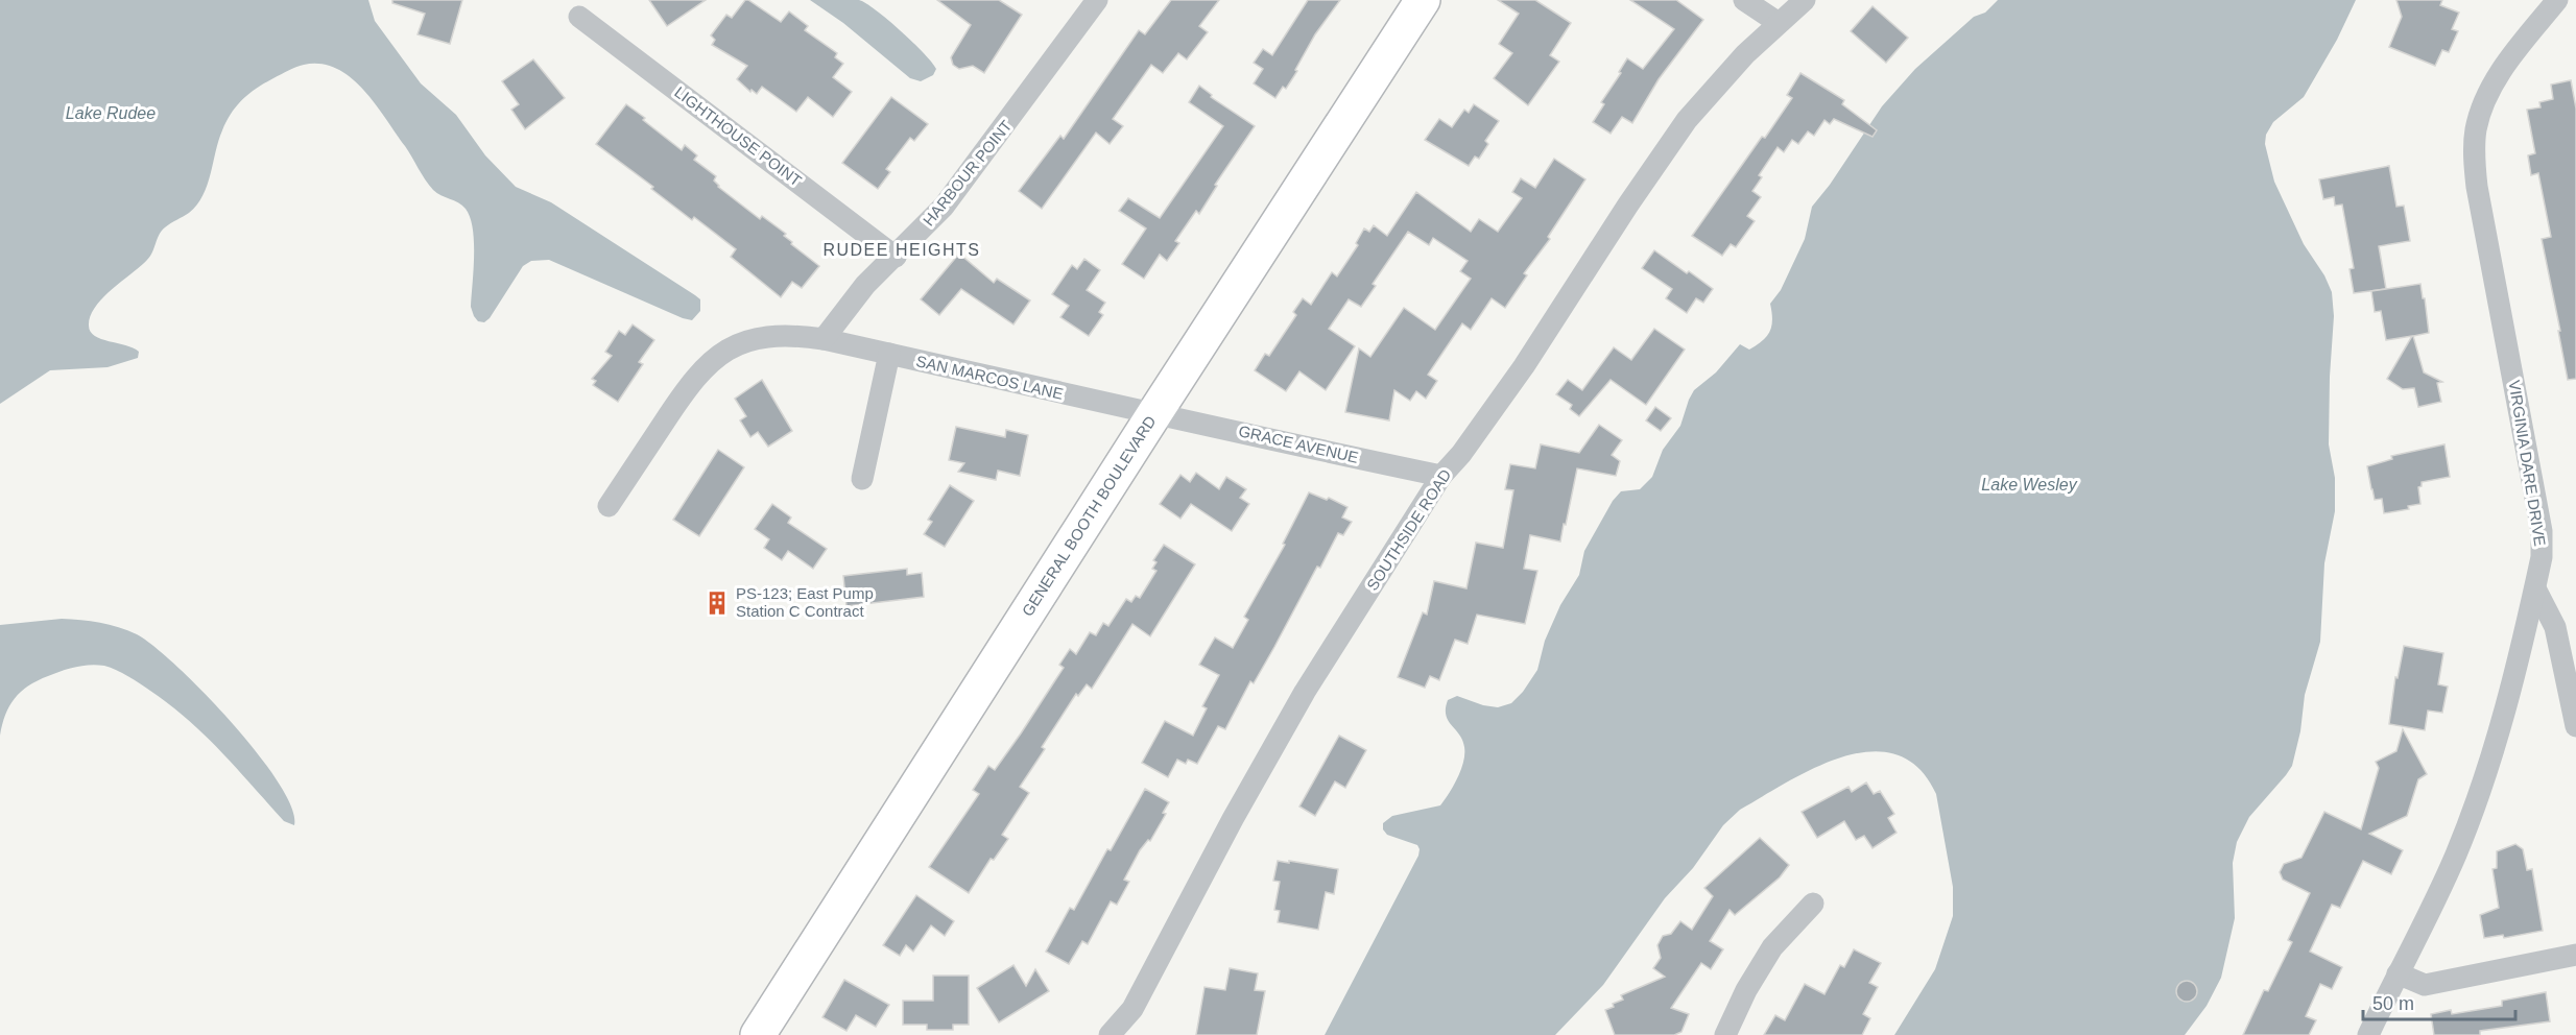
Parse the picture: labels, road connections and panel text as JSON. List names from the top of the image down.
{
  "streets": {
    "highway": ["GENERAL BOOTH BOULEVARD"],
    "street": [
      "LIGHTHOUSE POINT",
      "HARBOUR POINT",
      "SAN MARCOS LANE",
      "GRACE AVENUE",
      "VIRGINIA DARE DRIVE",
      "SOUTHSIDE ROAD"
    ]
  },
  "crossings": [
    ["LIGHTHOUSE POINT", "HARBOUR POINT"],
    ["HARBOUR POINT", "SAN MARCOS LANE"],
    ["SAN MARCOS LANE", "GRACE AVENUE"],
    ["SAN MARCOS LANE", "GENERAL BOOTH BOULEVARD"],
    ["GRACE AVENUE", "GENERAL BOOTH BOULEVARD"],
    ["GRACE AVENUE", "SOUTHSIDE ROAD"]
  ],
  "districts": ["RUDEE HEIGHTS"],
  "water": ["Lake Rudee", "Lake Wesley"],
  "places": {
    "building": ["PS-123; East Pump Station C Contract"]
  },
  "scale_bar": "50 m"
}
